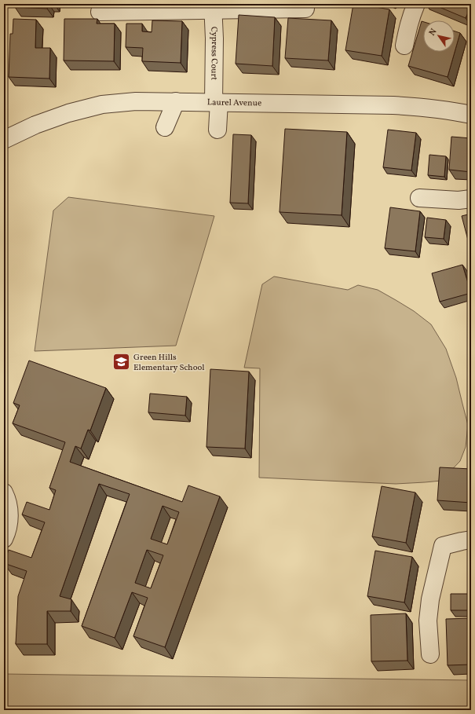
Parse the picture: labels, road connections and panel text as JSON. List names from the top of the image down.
{
  "streets": {
    "street": ["Cypress Court", "Laurel Avenue"]
  },
  "crossings": [
    ["Cypress Court", "Laurel Avenue"]
  ],
  "places": {
    "school or university": ["Green Hills Elementary School"]
  },
  "north": "top left"
}
